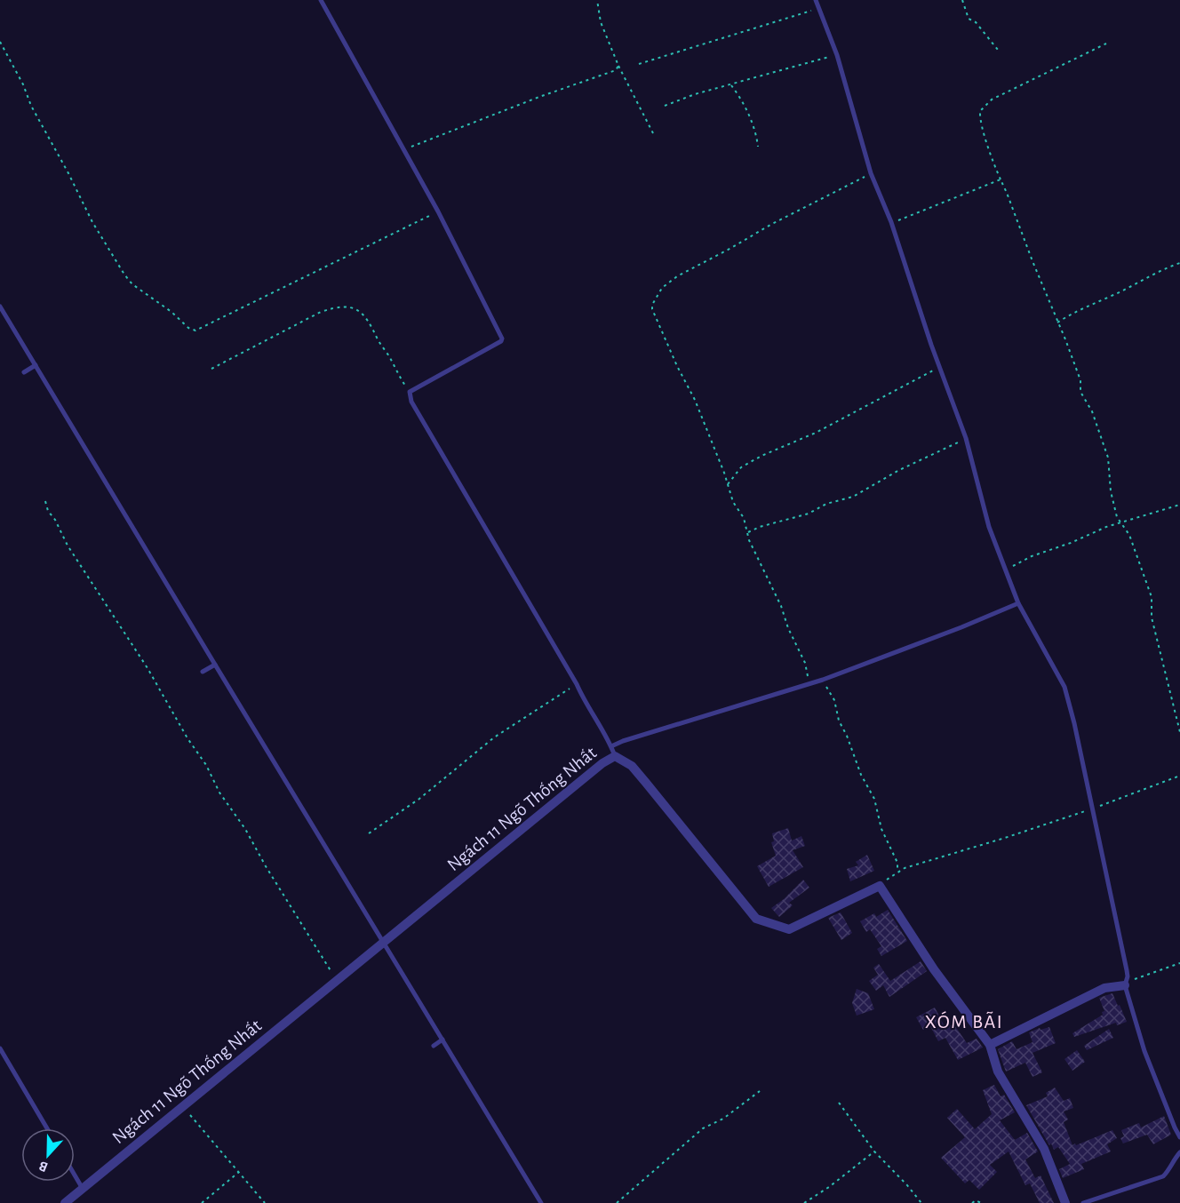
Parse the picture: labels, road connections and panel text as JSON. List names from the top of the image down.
{
  "streets": {
    "street": ["Ngách 11 Ngõ Thống Nhất"]
  },
  "districts": ["XÓM BÃI"],
  "north": "bottom"
}
